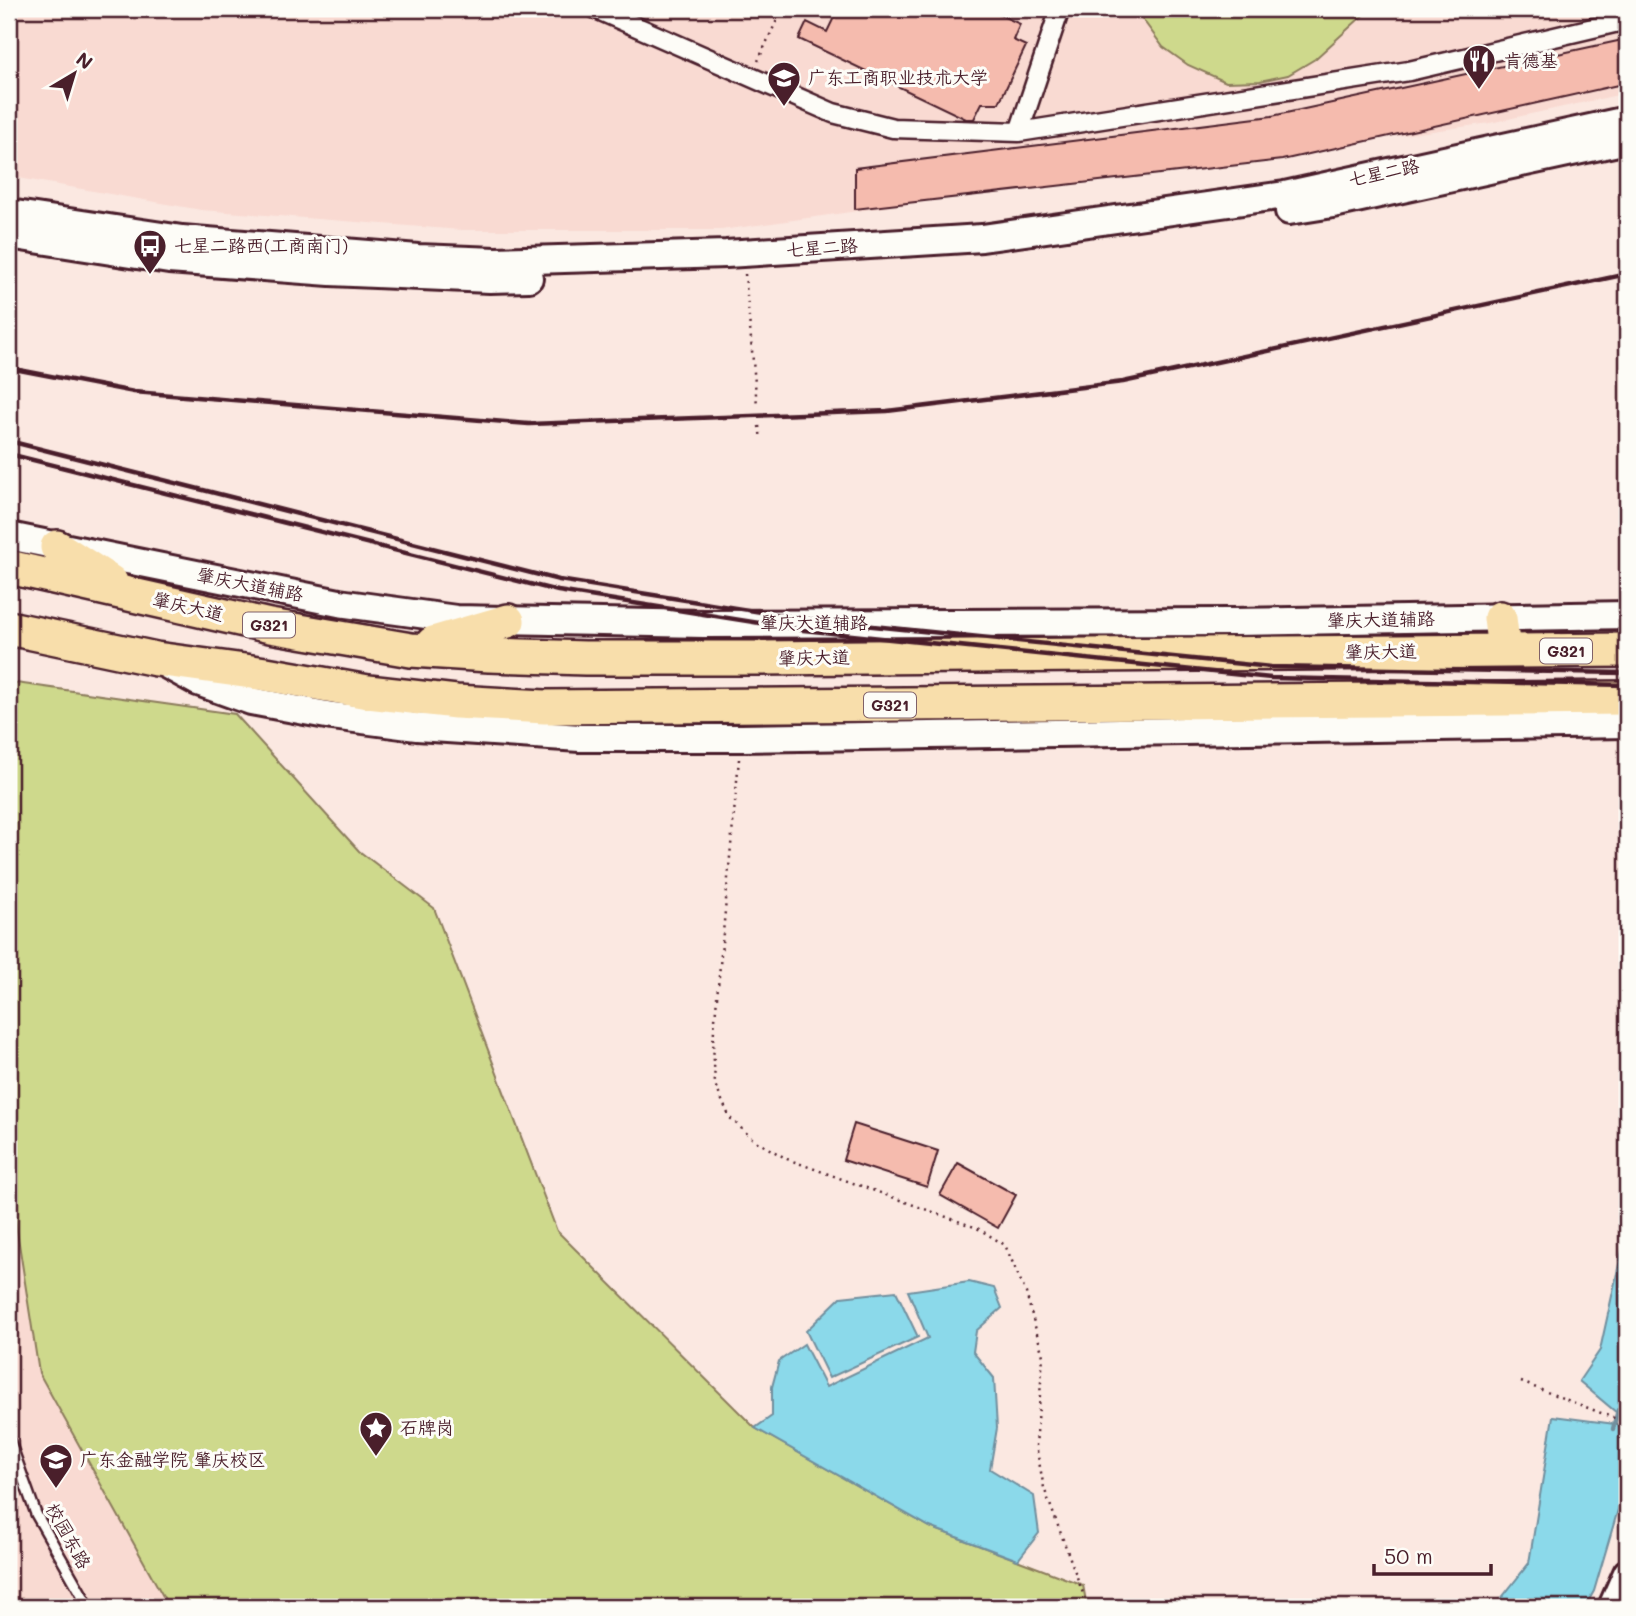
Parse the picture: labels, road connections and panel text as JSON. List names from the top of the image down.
{
  "streets": {
    "highway": ["肇庆大道", "G321"],
    "street": ["七星二路", "肇庆大道辅路"],
    "lane": ["校园东路"]
  },
  "places": {
    "restaurant": ["肯德基"],
    "school or university": ["广东工商职业技术大学", "广东金融学院 肇庆校区"],
    "bus stop": ["七星二路西(工商南门)"],
    "place": ["石牌岗"]
  },
  "scale_bar": "50 m",
  "north": "top right"
}
